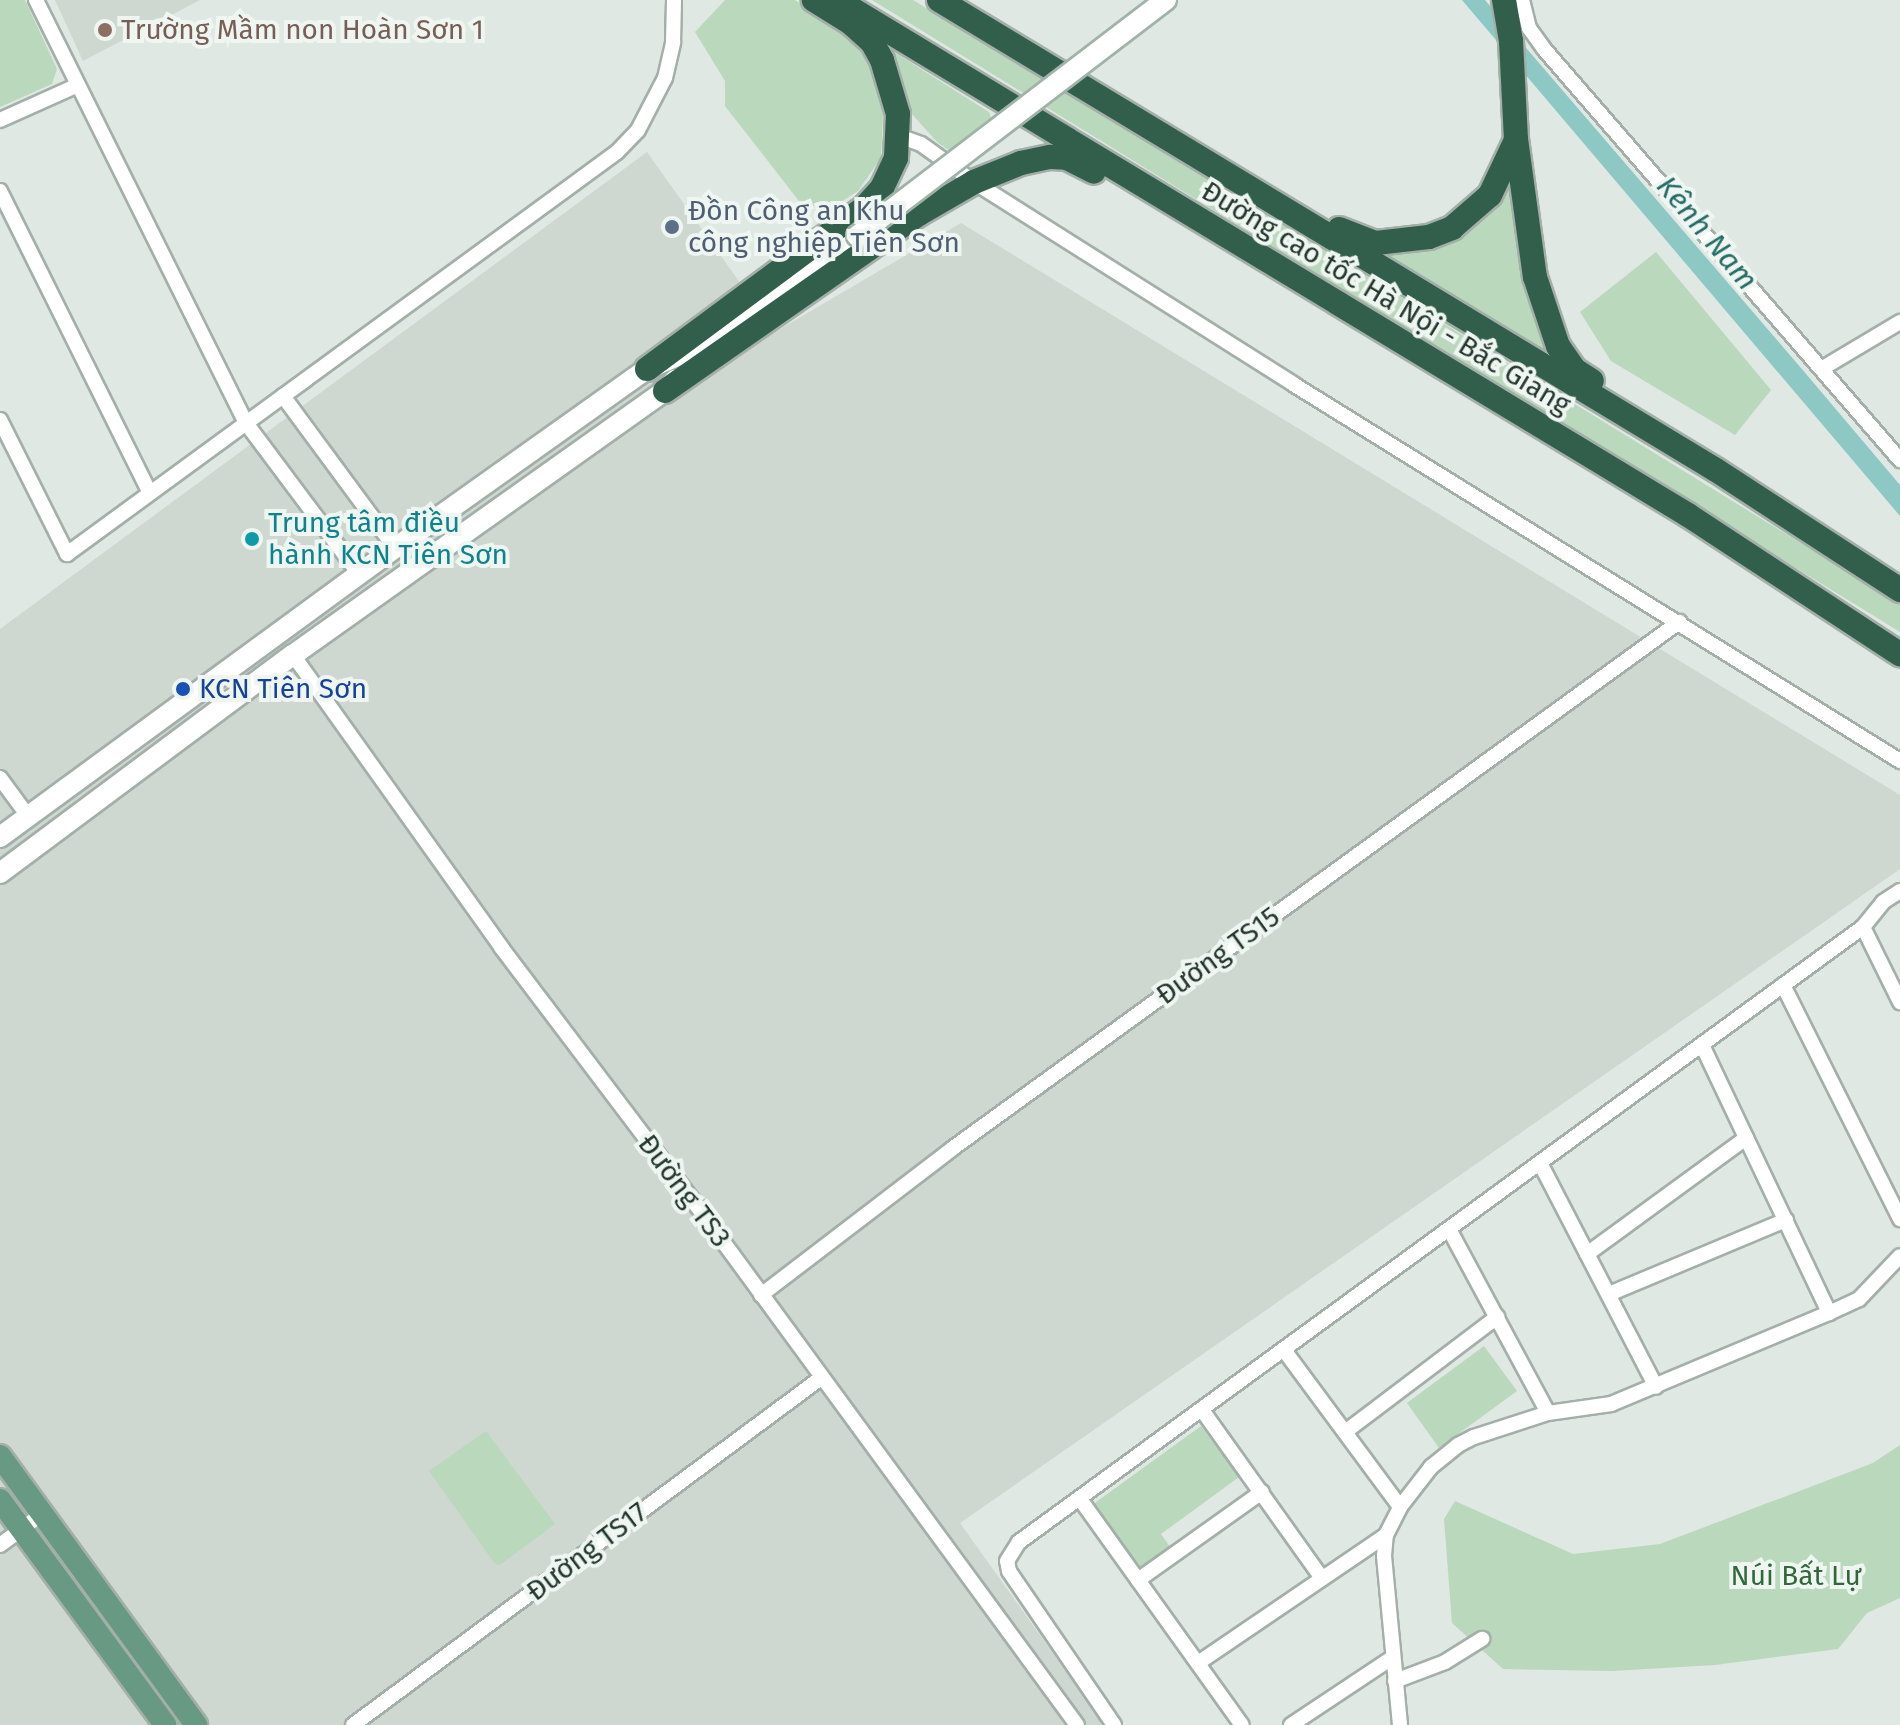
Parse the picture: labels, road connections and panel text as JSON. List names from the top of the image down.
{
  "streets": {
    "highway": ["Đường cao tốc Hà Nội - Bắc Giang"],
    "street": ["Đường TS15", "Đường TS3", "Đường TS17"]
  },
  "crossings": [
    ["Đường TS15", "Đường TS3"],
    ["Đường TS3", "Đường TS17"]
  ],
  "water": ["Kênh Nam"],
  "parks": ["Núi Bất Lự"],
  "places": [
    "Trường Mầm non Hoàn Sơn 1",
    "Đồn Công an Khu công nghiệp Tiên Sơn",
    "Trung tâm điều hành KCN Tiên Sơn",
    "KCN Tiên Sơn"
  ]
}
